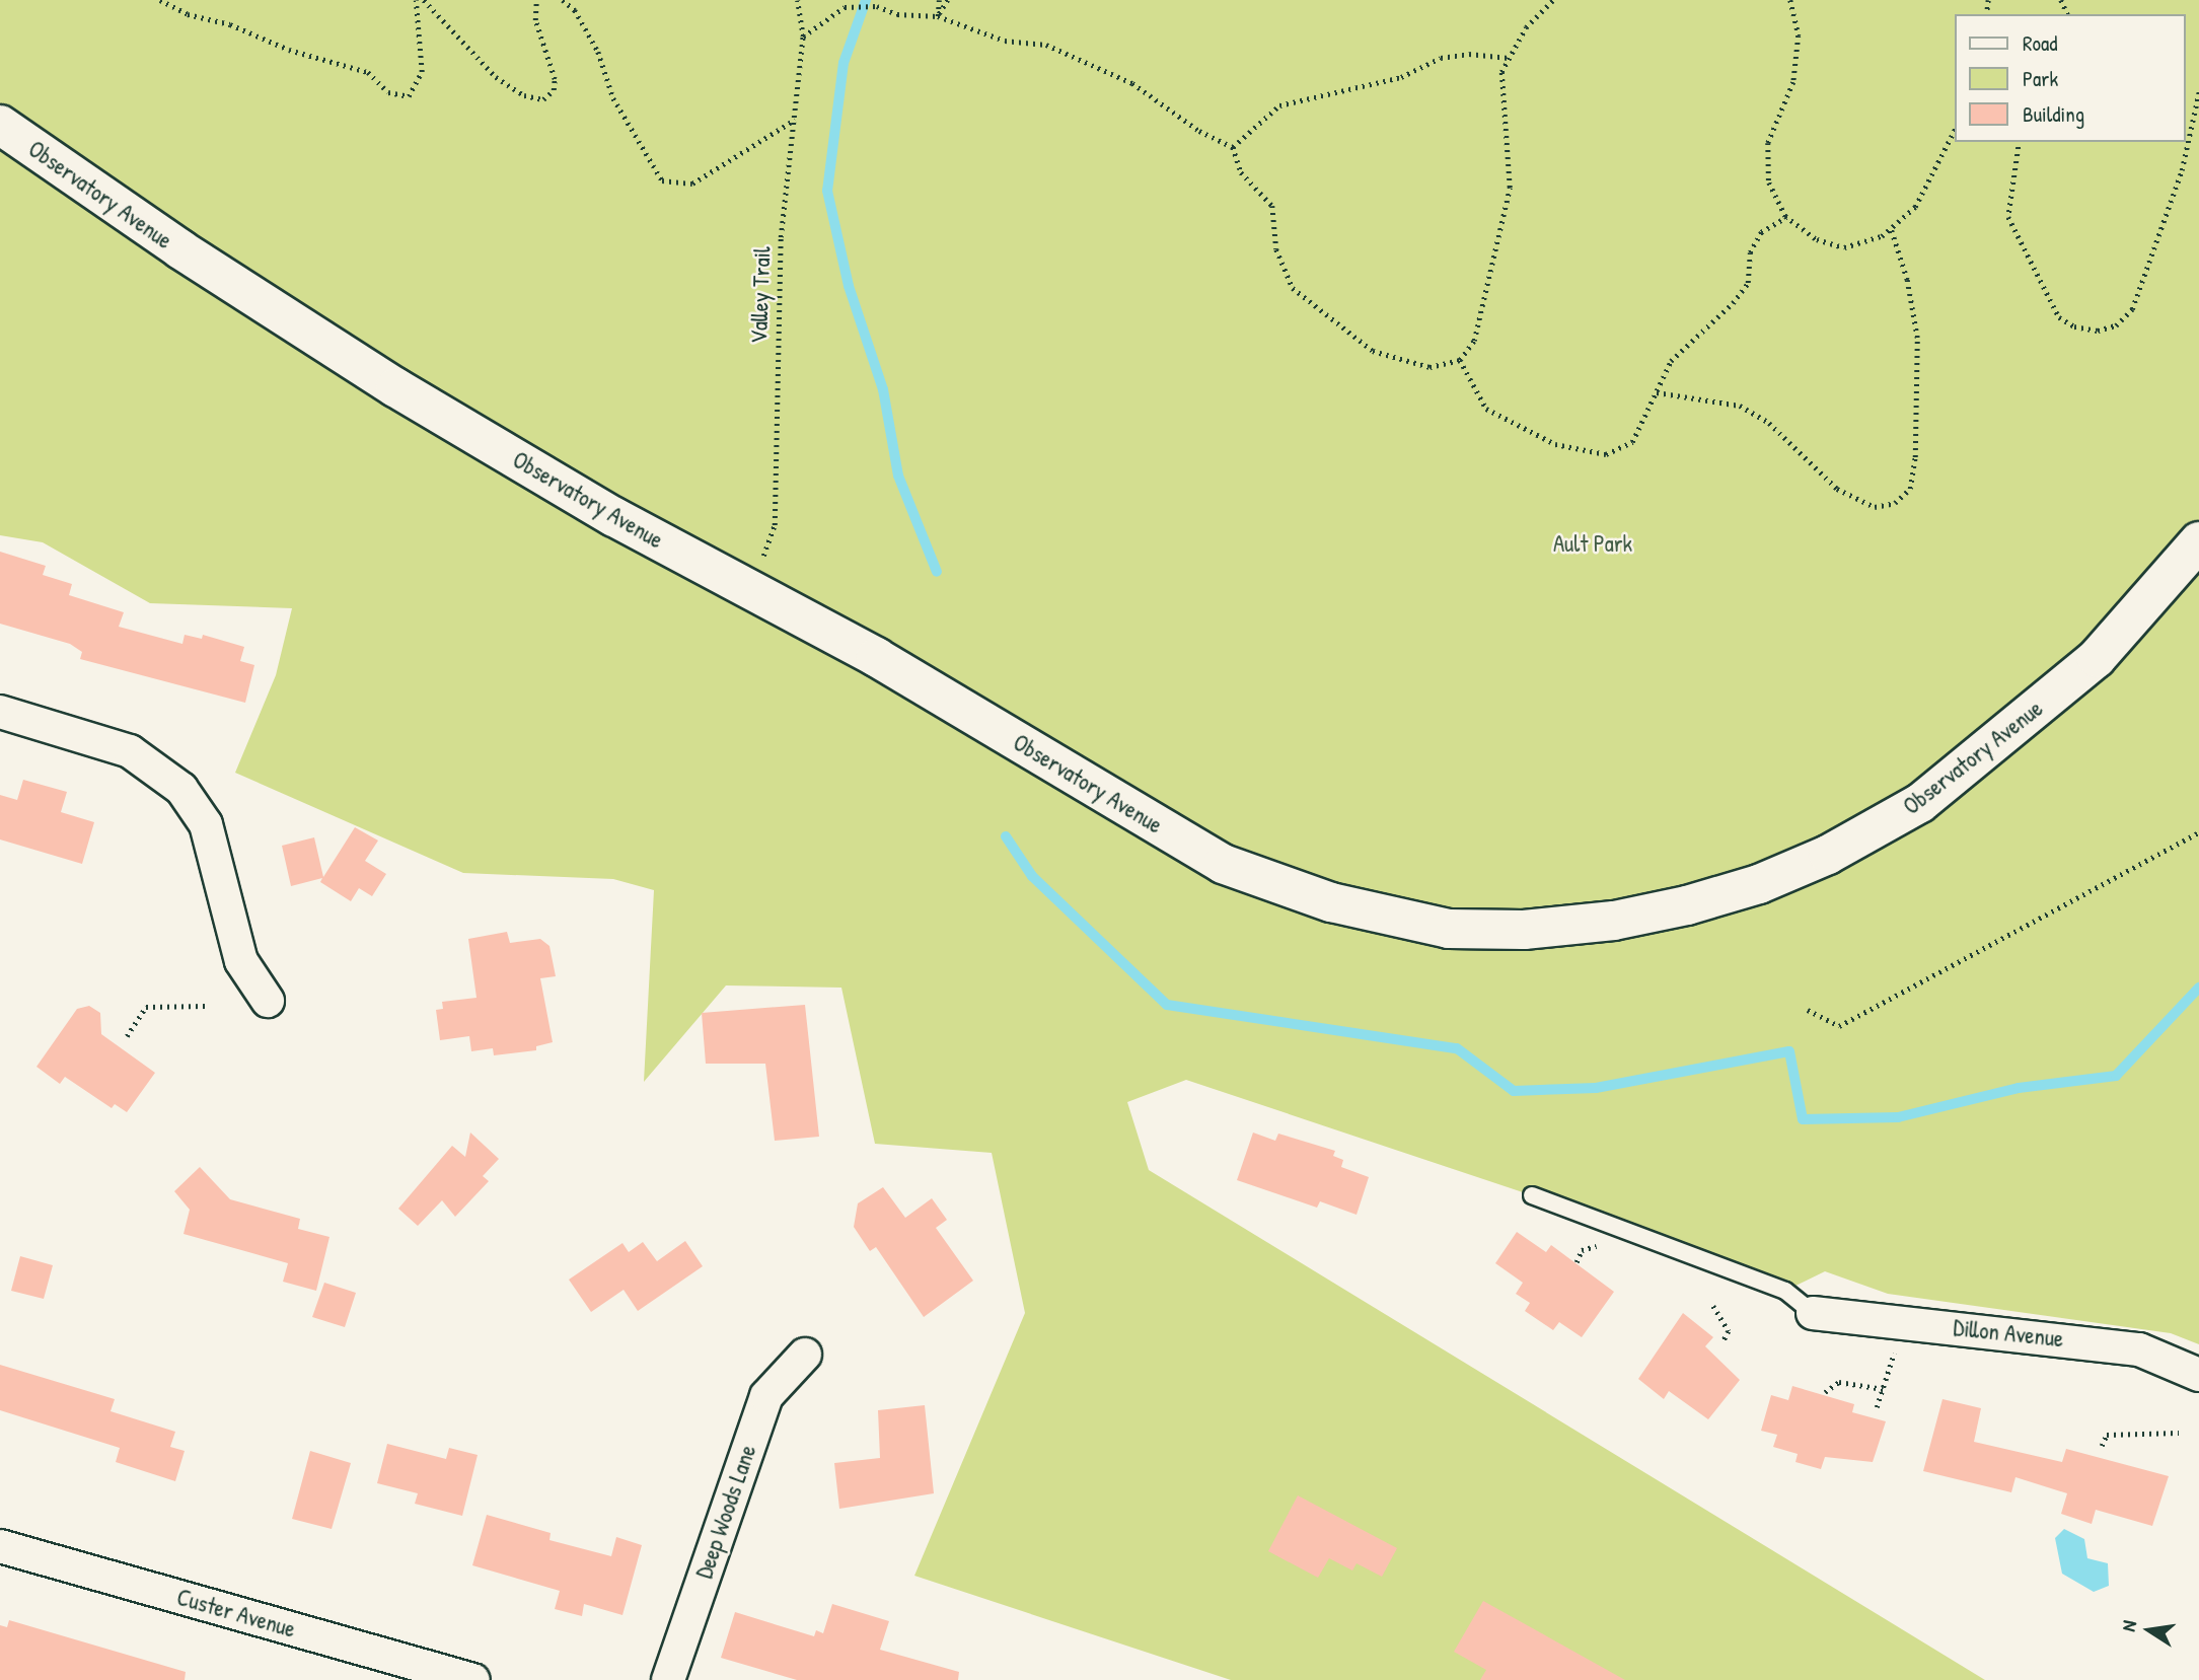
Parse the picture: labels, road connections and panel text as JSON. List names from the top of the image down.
{
  "streets": {
    "street": [
      "Observatory Avenue",
      "Dillon Avenue",
      "Deep Woods Lane",
      "Custer Avenue"
    ],
    "path": ["Valley Trail"]
  },
  "crossings": [
    ["Observatory Avenue", "Valley Trail"]
  ],
  "parks": ["Ault Park"],
  "legend": ["Road", "Park", "Building"],
  "north": "left"
}
